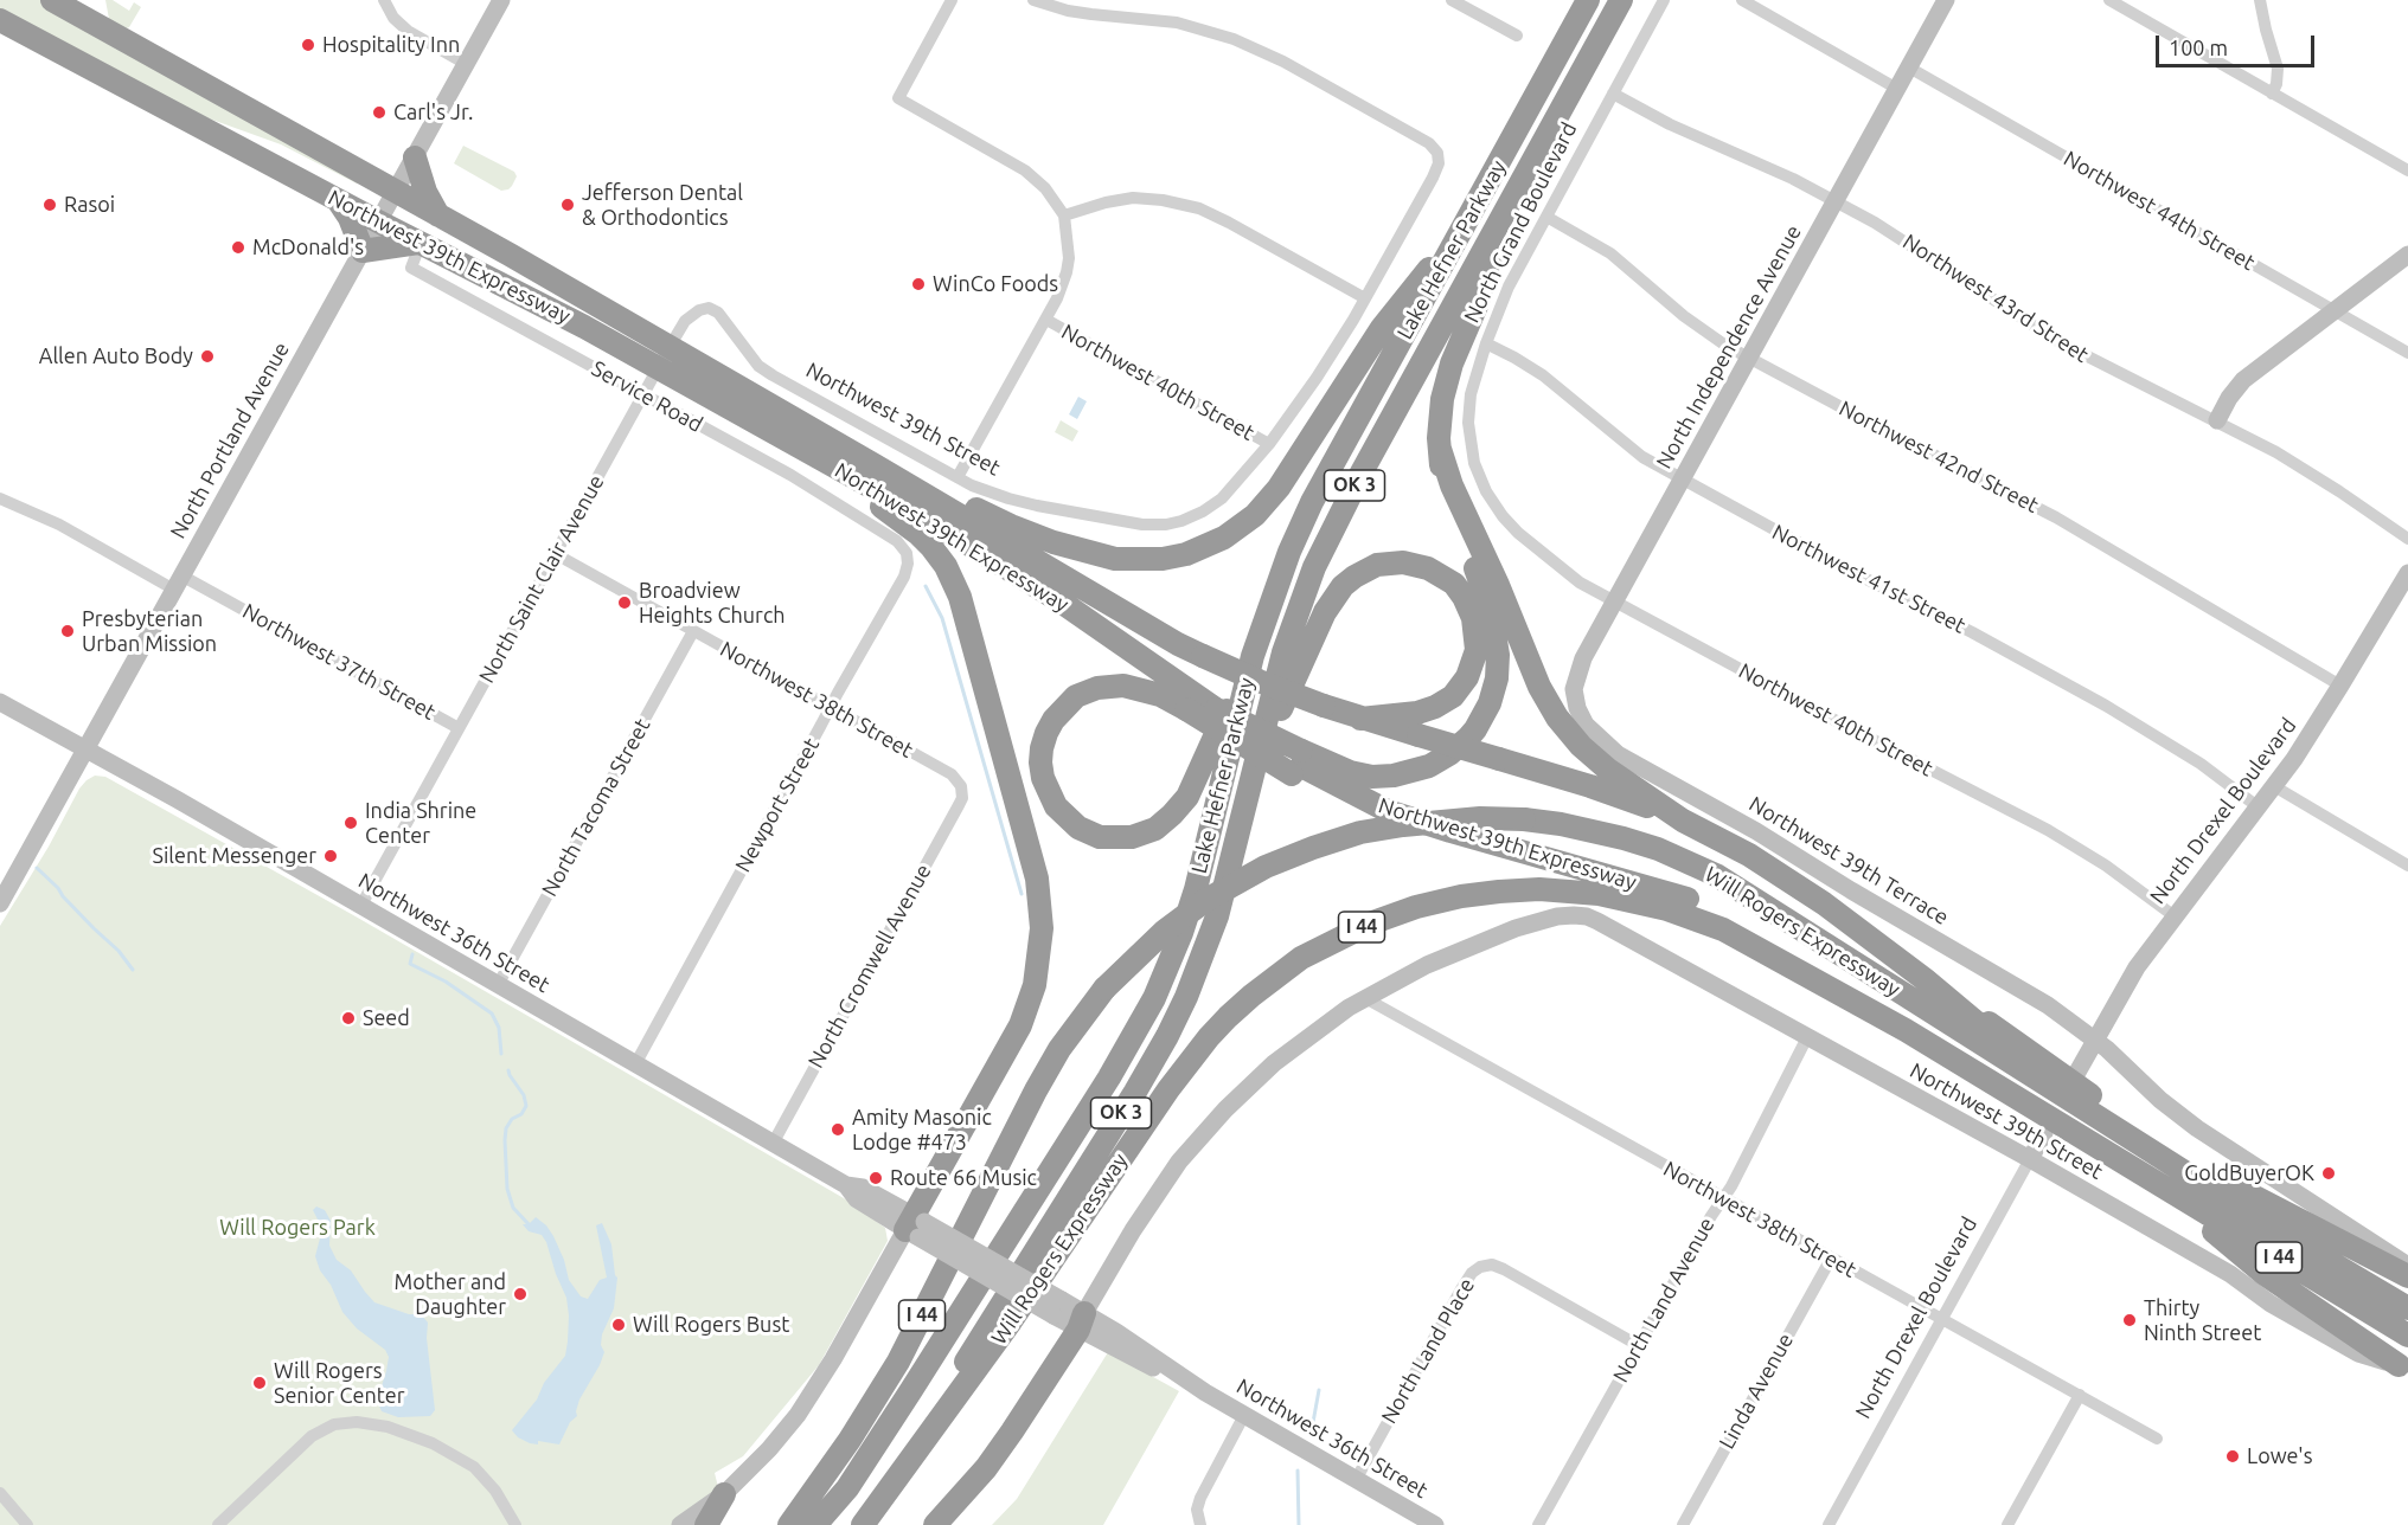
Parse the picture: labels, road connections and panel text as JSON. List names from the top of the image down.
{
  "streets": {
    "highway": [
      "Lake Hefner Parkway",
      "Northwest 39th Expressway",
      "OK 3",
      "I 44",
      "Will Rogers Expressway"
    ],
    "main road": [
      "North Independence Avenue",
      "Northwest 39th Street",
      "North Portland Avenue",
      "North Drexel Boulevard",
      "Northwest 39th Terrace",
      "Northwest 36th Street"
    ],
    "street": [
      "Northwest 44th Street",
      "North Grand Boulevard",
      "Northwest 43rd Street",
      "Northwest 40th Street",
      "Service Road",
      "Northwest 42nd Street",
      "North Saint Clair Avenue",
      "Northwest 41st Street",
      "Northwest 37th Street",
      "Northwest 38th Street",
      "Newport Street",
      "North Tacoma Street",
      "North Cromwell Avenue",
      "North Land Avenue",
      "North Land Place",
      "Linda Avenue"
    ]
  },
  "crossings": [
    ["Northwest 44th Street", "North Independence Avenue"],
    ["North Grand Boulevard", "Northwest 43rd Street"],
    ["North Grand Boulevard", "Northwest 40th Street"],
    ["North Grand Boulevard", "Northwest 42nd Street"],
    ["North Grand Boulevard", "Northwest 41st Street"],
    ["Lake Hefner Parkway", "Will Rogers Expressway"],
    ["Northwest 39th Expressway", "Service Road"],
    ["Northwest 39th Expressway", "North Portland Avenue"],
    ["Northwest 39th Expressway", "North Saint Clair Avenue"],
    ["Northwest 39th Expressway", "Will Rogers Expressway"],
    ["Northwest 43rd Street", "North Independence Avenue"],
    ["North Independence Avenue", "Northwest 40th Street"],
    ["North Independence Avenue", "Northwest 42nd Street"],
    ["North Independence Avenue", "Northwest 41st Street"],
    ["North Independence Avenue", "Northwest 39th Terrace"],
    ["Northwest 40th Street", "Northwest 39th Street"],
    ["Northwest 40th Street", "North Drexel Boulevard"],
    ["Service Road", "North Saint Clair Avenue"],
    ["Service Road", "Newport Street"],
    ["Northwest 39th Street", "North Saint Clair Avenue"],
    ["Northwest 39th Street", "Northwest 38th Street"],
    ["Northwest 39th Street", "North Drexel Boulevard"],
    ["Northwest 39th Street", "North Land Avenue"],
    ["North Portland Avenue", "Northwest 37th Street"],
    ["North Portland Avenue", "Northwest 36th Street"],
    ["Northwest 42nd Street", "North Drexel Boulevard"],
    ["North Saint Clair Avenue", "Northwest 37th Street"],
    ["North Saint Clair Avenue", "Northwest 38th Street"],
    ["North Saint Clair Avenue", "Northwest 36th Street"],
    ["Northwest 41st Street", "North Drexel Boulevard"],
    ["Northwest 38th Street", "Newport Street"],
    ["Northwest 38th Street", "North Tacoma Street"],
    ["Northwest 38th Street", "North Drexel Boulevard"],
    ["Northwest 38th Street", "North Cromwell Avenue"],
    ["Northwest 38th Street", "North Land Avenue"],
    ["Northwest 38th Street", "Linda Avenue"],
    ["Newport Street", "Northwest 36th Street"],
    ["North Tacoma Street", "Northwest 36th Street"],
    ["North Drexel Boulevard", "Northwest 39th Terrace"],
    ["Northwest 36th Street", "North Cromwell Avenue"],
    ["Northwest 36th Street", "North Land Place"],
    ["North Land Avenue", "North Land Place"]
  ],
  "parks": ["Will Rogers Park"],
  "places": [
    "Hospitality Inn",
    "Carl's Jr.",
    "Rasoi",
    "Jefferson Dental & Orthodontics",
    "McDonald's",
    "WinCo Foods",
    "Allen Auto Body",
    "Broadview Heights Church",
    "Presbyterian Urban Mission",
    "India Shrine Center",
    "Silent Messenger",
    "Seed",
    "Amity Masonic Lodge #473",
    "GoldBuyerOK",
    "Route 66 Music",
    "Mother and Daughter",
    "Thirty Ninth Street",
    "Will Rogers Bust",
    "Will Rogers Senior Center",
    "Lowe's"
  ],
  "scale_bar": "100 m"
}
